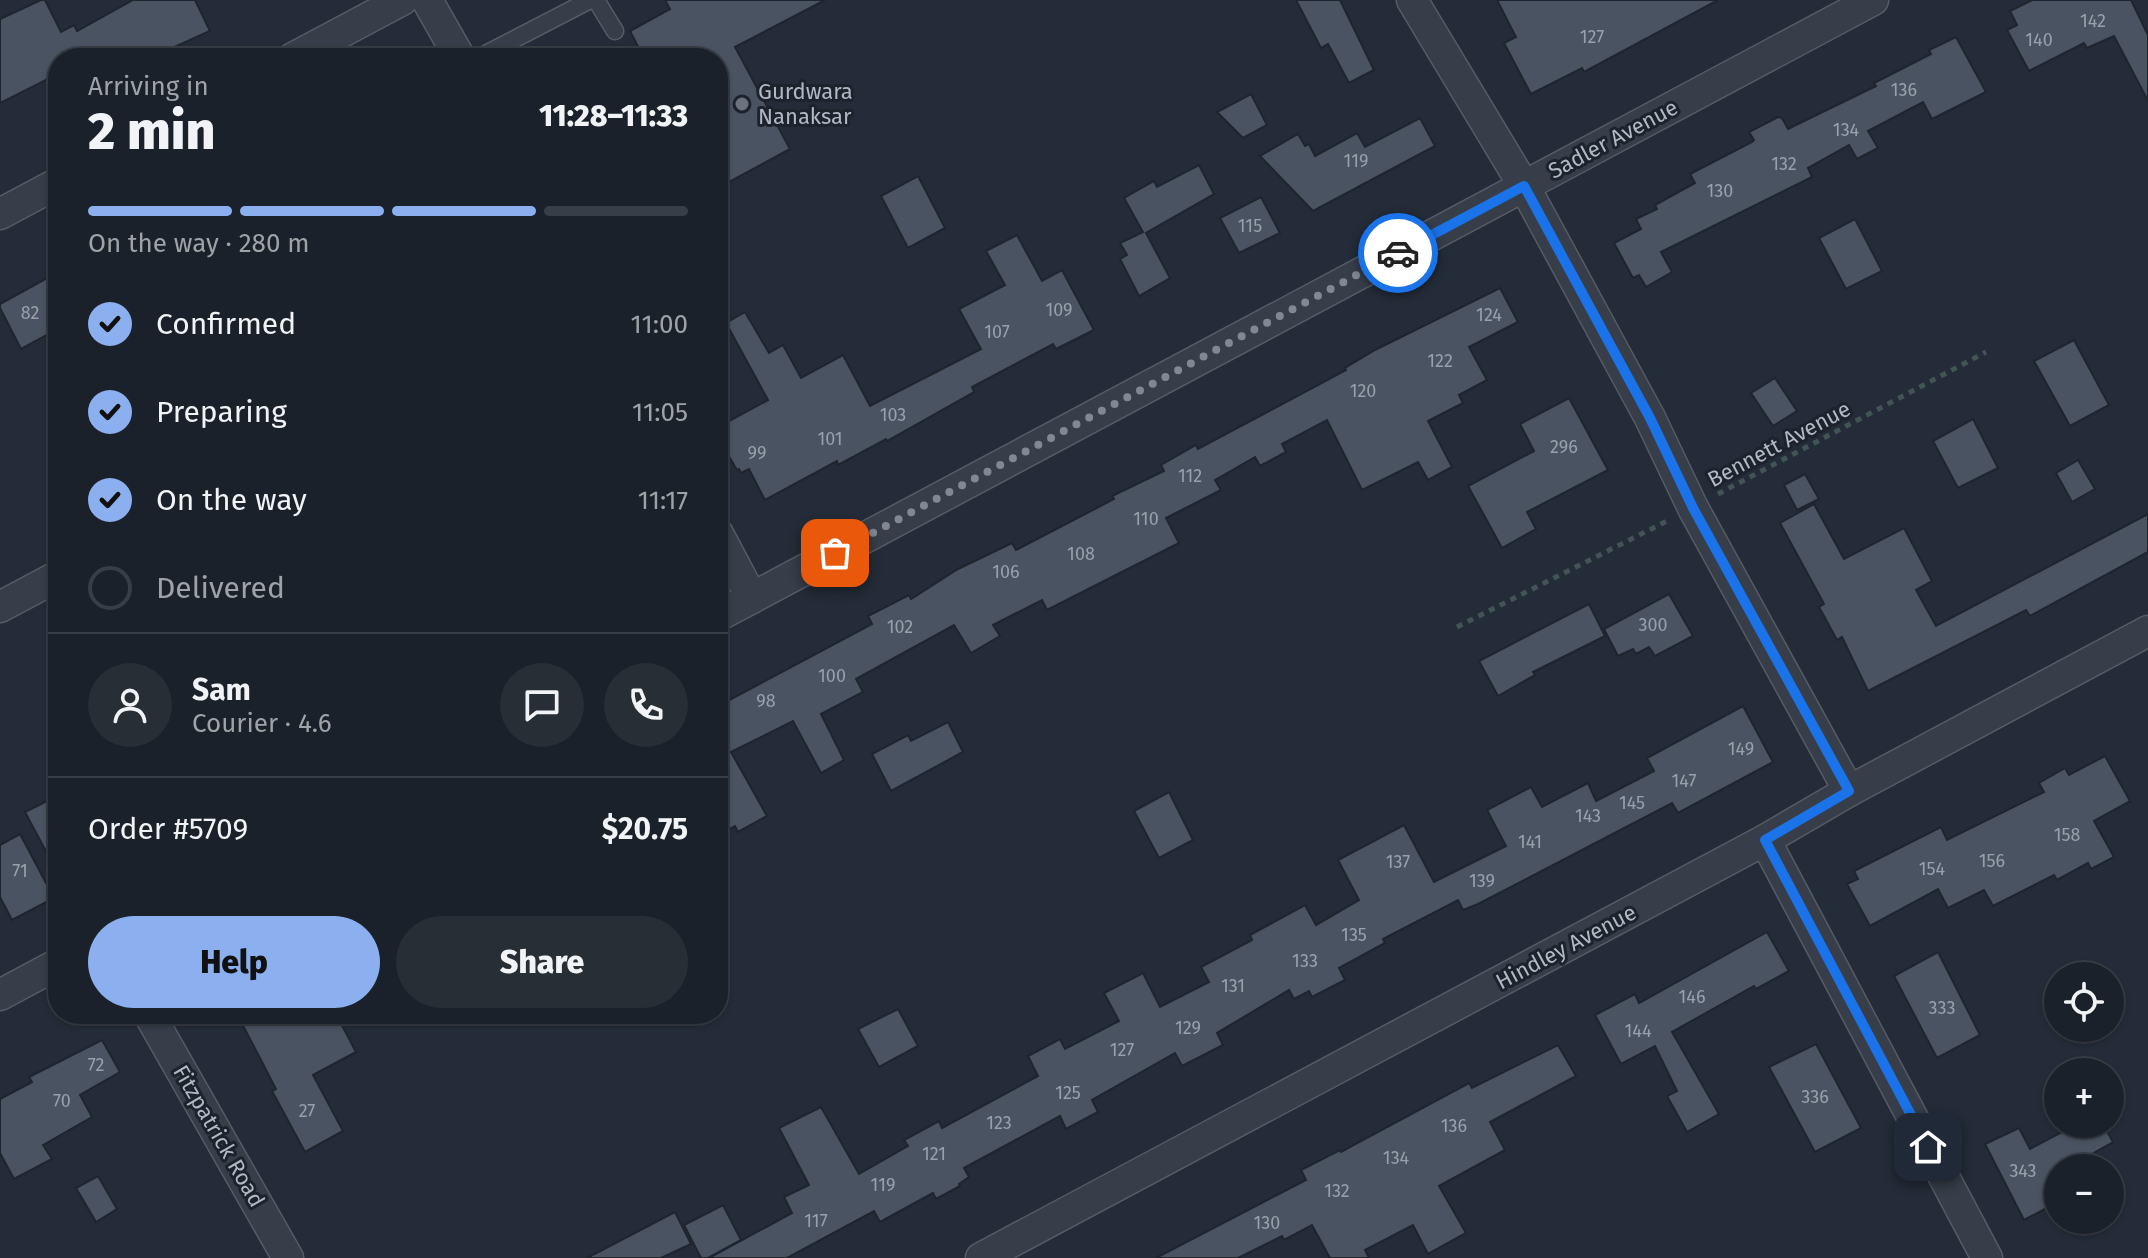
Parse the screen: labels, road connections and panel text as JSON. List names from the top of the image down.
{
  "streets": {
    "street": ["Sadler Avenue", "Hindley Avenue", "Fitzpatrick Road"],
    "path": ["Bennett Avenue"]
  },
  "places": ["Gurdwara Nanaksar"],
  "house_numbers": [
    "142",
    "127",
    "140",
    "136",
    "134",
    "119",
    "132",
    "130",
    "115",
    "109",
    "82",
    "124",
    "107",
    "122",
    "120",
    "103",
    "101",
    "296",
    "99",
    "112",
    "110",
    "108",
    "106",
    "300",
    "102",
    "100",
    "98",
    "149",
    "147",
    "145",
    "143",
    "158",
    "141",
    "156",
    "137",
    "154",
    "71",
    "139",
    "135",
    "133",
    "131",
    "146",
    "333",
    "129",
    "144",
    "127",
    "72",
    "125",
    "336",
    "70",
    "27",
    "123",
    "136",
    "121",
    "134",
    "343",
    "119",
    "132",
    "117",
    "130"
  ],
  "page": {
    "heading": ["2 min", "Arriving in", "11:28–11:33"],
    "panel": [
      "Sam",
      "Courier · 4.6",
      "Order #5709",
      "$20.75"
    ],
    "bar": "On the way · 280 m",
    "list": [
      ["Confirmed", "11:00"],
      ["Preparing", "11:05"],
      ["On the way", "11:17"],
      "Delivered"
    ],
    "buttons": ["Help", "Share"],
    "map_buttons": ["+", "−"]
  }
}
